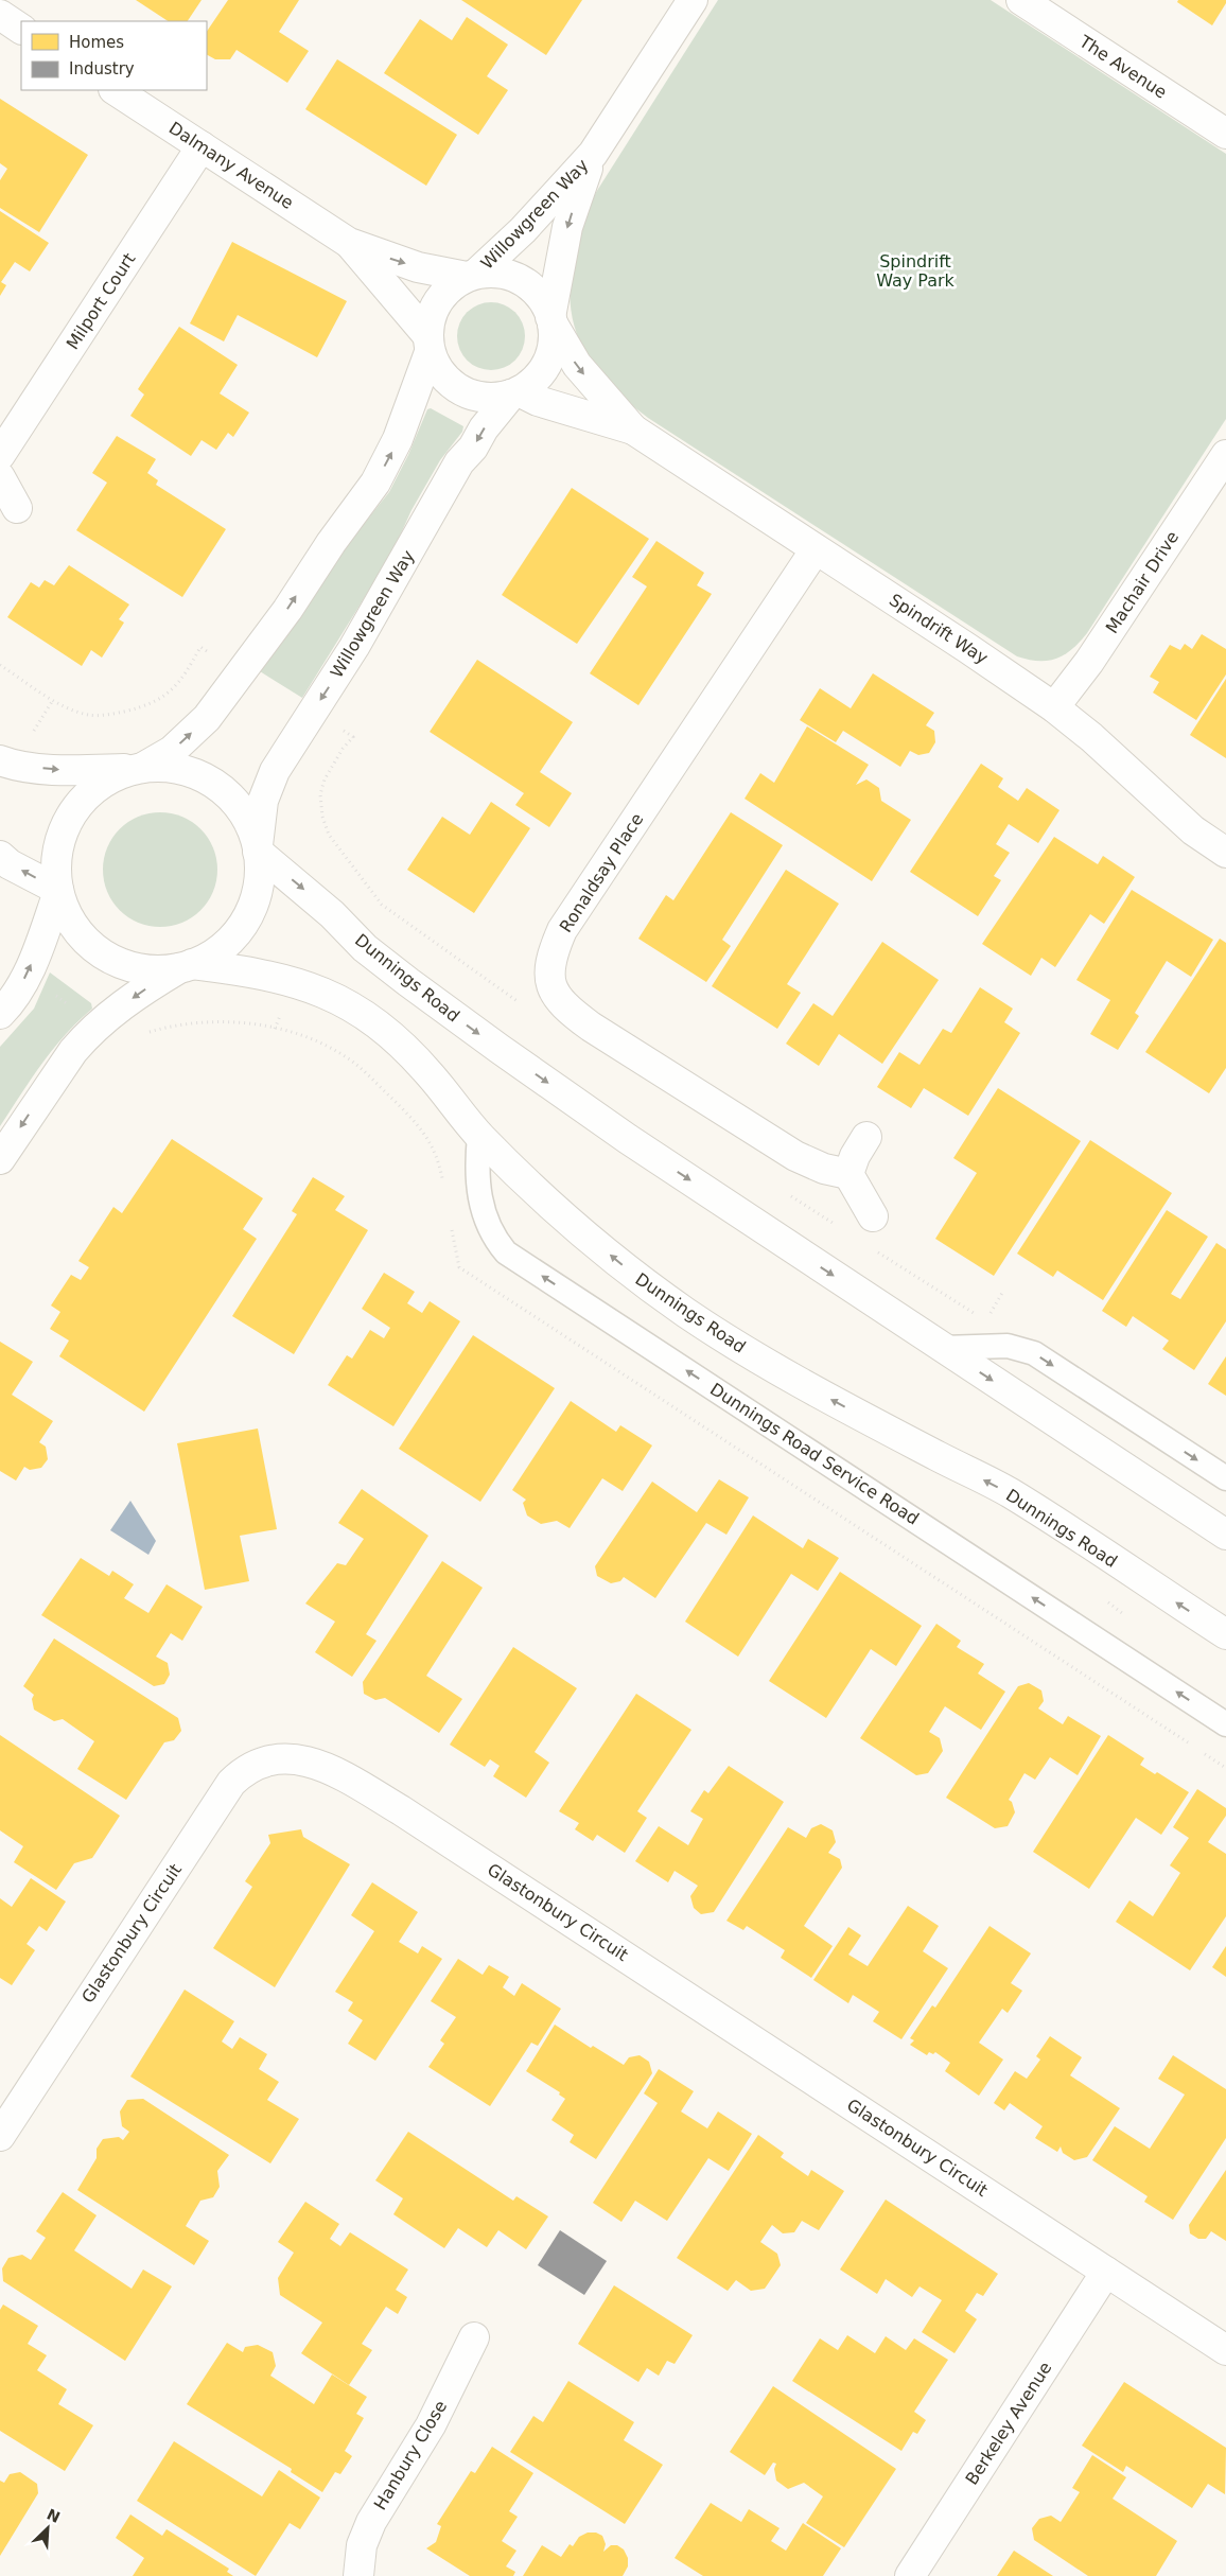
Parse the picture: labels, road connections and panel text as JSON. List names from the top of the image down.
{
  "streets": {
    "street": [
      "The Avenue",
      "Dalmany Avenue",
      "Willowgreen Way",
      "Milport Court",
      "Machair Drive",
      "Spindrift Way",
      "Ronaldsay Place",
      "Dunnings Road",
      "Glastonbury Circuit",
      "Berkeley Avenue",
      "Hanbury Close"
    ],
    "lane": ["Dunnings Road Service Road"]
  },
  "crossings": [
    ["Dalmany Avenue", "Willowgreen Way"],
    ["Dalmany Avenue", "Milport Court"],
    ["Dalmany Avenue", "Spindrift Way"],
    ["Willowgreen Way", "Spindrift Way"],
    ["Willowgreen Way", "Dunnings Road"],
    ["Machair Drive", "Spindrift Way"],
    ["Spindrift Way", "Ronaldsay Place"],
    ["Dunnings Road", "Dunnings Road Service Road"],
    ["Glastonbury Circuit", "Berkeley Avenue"]
  ],
  "one_way": ["Dunnings Road Service Road"],
  "parks": ["Spindrift Way Park"],
  "legend": ["Homes", "Industry"],
  "north": "top right"
}
